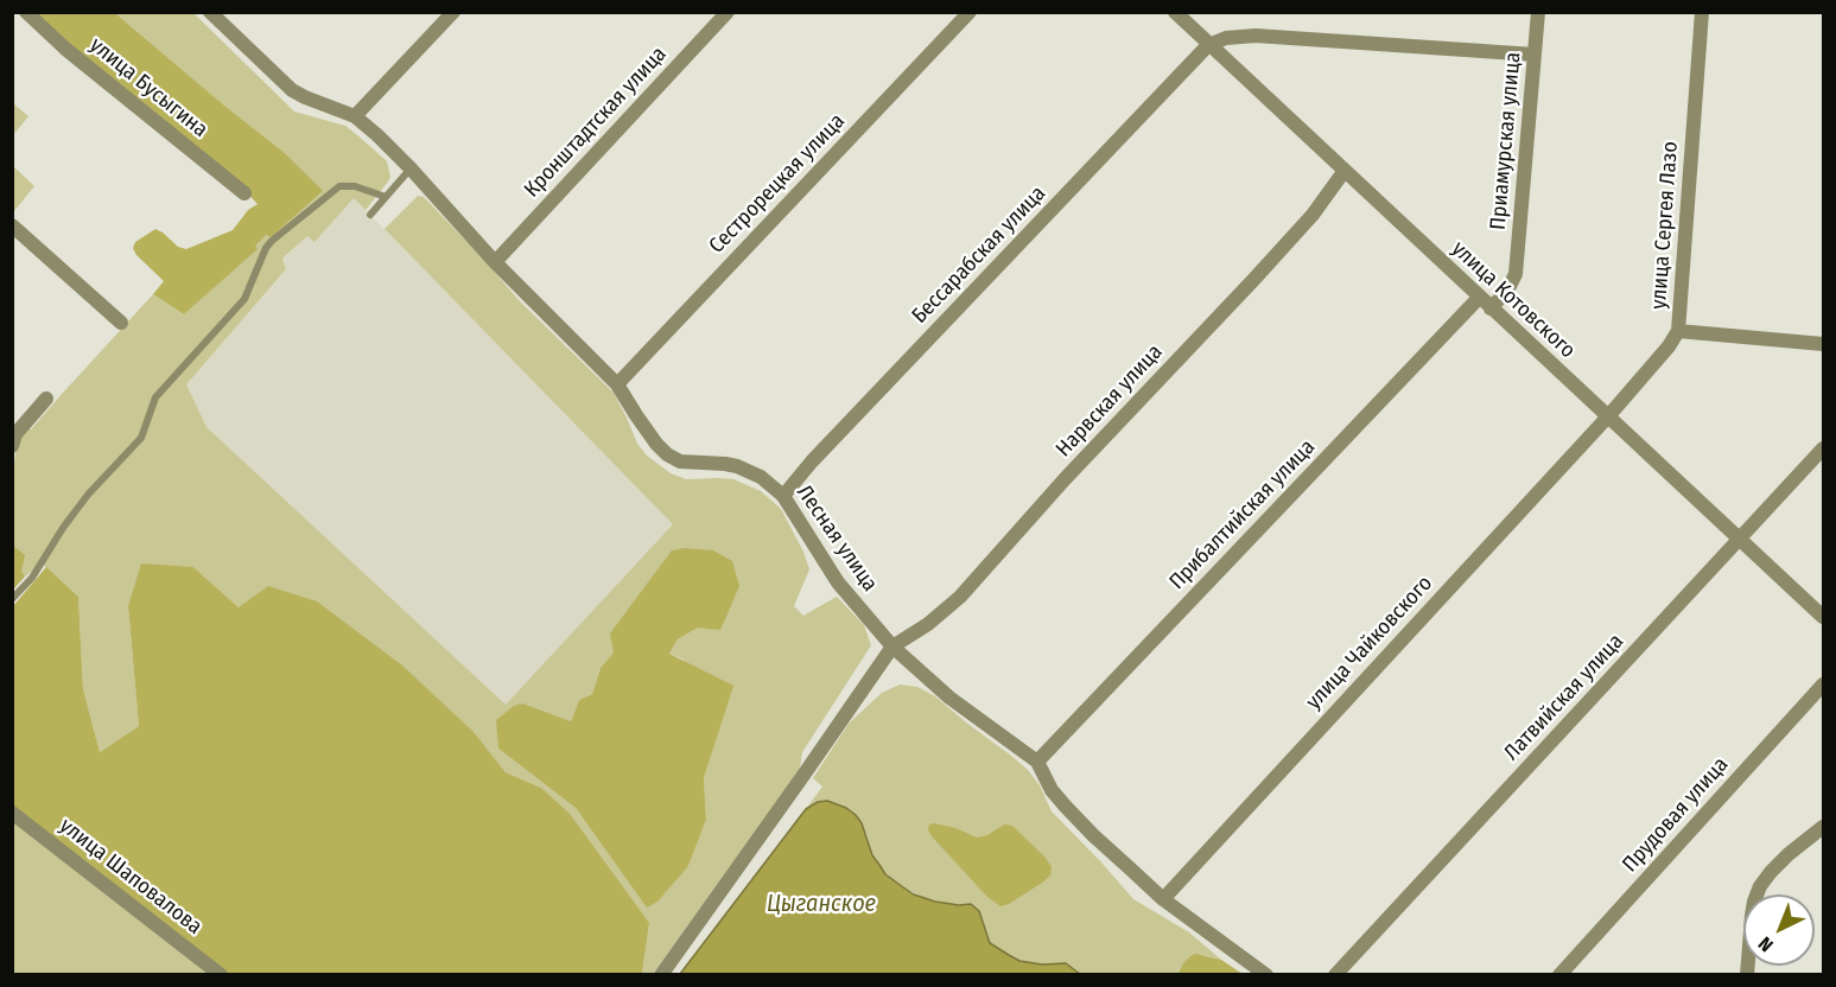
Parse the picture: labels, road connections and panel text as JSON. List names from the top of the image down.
{
  "streets": {
    "street": [
      "улица Бусыгина",
      "Кронштадтская улица",
      "Приамурская улица",
      "Сестрорецкая улица",
      "улица Сергея Лазо",
      "Бессарабская улица",
      "улица Котовского",
      "Нарвская улица",
      "Прибалтийская улица",
      "Лесная улица",
      "улица Чайковского",
      "Латвийская улица",
      "Прудовая улица",
      "улица Шаповалова"
    ]
  },
  "crossings": [
    ["Кронштадтская улица", "Лесная улица"],
    ["Приамурская улица", "улица Котовского"],
    ["Сестрорецкая улица", "Лесная улица"],
    ["улица Сергея Лазо", "улица Котовского"],
    ["улица Сергея Лазо", "улица Чайковского"],
    ["Бессарабская улица", "улица Котовского"],
    ["Бессарабская улица", "Лесная улица"],
    ["улица Котовского", "Нарвская улица"],
    ["улица Котовского", "Прибалтийская улица"],
    ["улица Котовского", "улица Чайковского"],
    ["улица Котовского", "Латвийская улица"],
    ["Нарвская улица", "Лесная улица"],
    ["Прибалтийская улица", "Лесная улица"],
    ["Лесная улица", "улица Чайковского"]
  ],
  "water": ["Цыганское"],
  "north": "bottom left"
}
